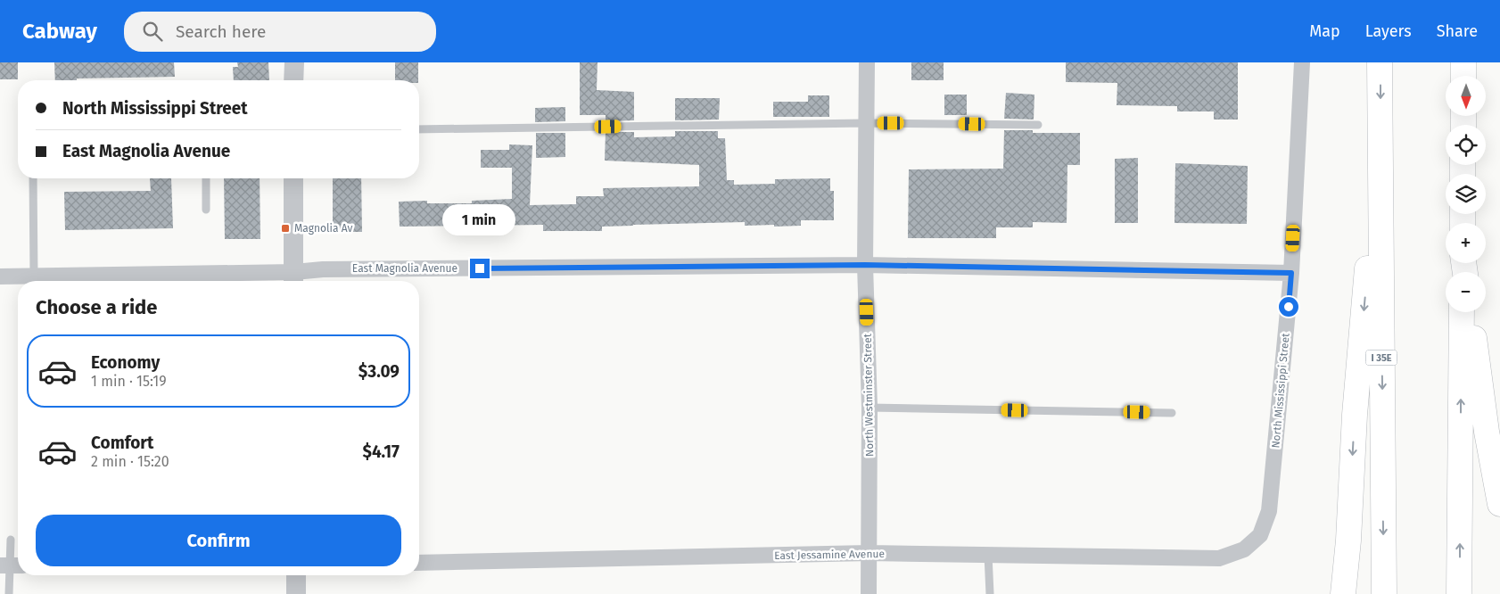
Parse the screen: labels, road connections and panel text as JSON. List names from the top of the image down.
{
  "streets": {
    "highway": ["I 35E"],
    "street": [
      "East Magnolia Avenue",
      "North Mississippi Street",
      "North Westminster Street",
      "East Jessamine Avenue"
    ]
  },
  "crossings": [
    ["East Magnolia Avenue", "North Mississippi Street"],
    ["East Magnolia Avenue", "North Westminster Street"],
    ["North Mississippi Street", "East Jessamine Avenue"],
    ["North Westminster Street", "East Jessamine Avenue"]
  ],
  "places": {
    "transit": ["Magnolia Av"]
  },
  "north": "bottom",
  "page": {
    "header": "Cabway",
    "search": "Search here",
    "nav": ["Map", "Layers", "Share"],
    "map_buttons": ["+", "−"],
    "banner": ["North Mississippi Street", "East Magnolia Avenue"],
    "bubble": "1 min",
    "heading": "Choose a ride",
    "list": [
      {
        "name": "Economy",
        "note": "1 min · 15:19",
        "value": "$3.09"
      },
      {
        "name": "Comfort",
        "note": "2 min · 15:20",
        "value": "$4.17"
      }
    ],
    "buttons": "Confirm"
  }
}
